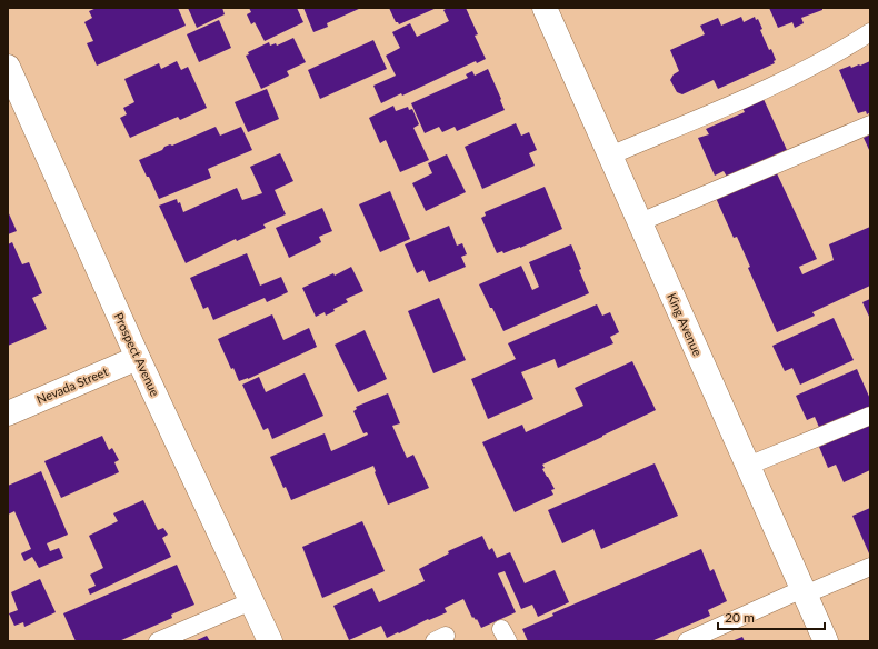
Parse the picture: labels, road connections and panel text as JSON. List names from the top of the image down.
{
  "streets": {
    "street": ["King Avenue", "Prospect Avenue", "Nevada Street"]
  },
  "crossings": [
    ["Prospect Avenue", "Nevada Street"]
  ],
  "scale_bar": "20 m"
}
